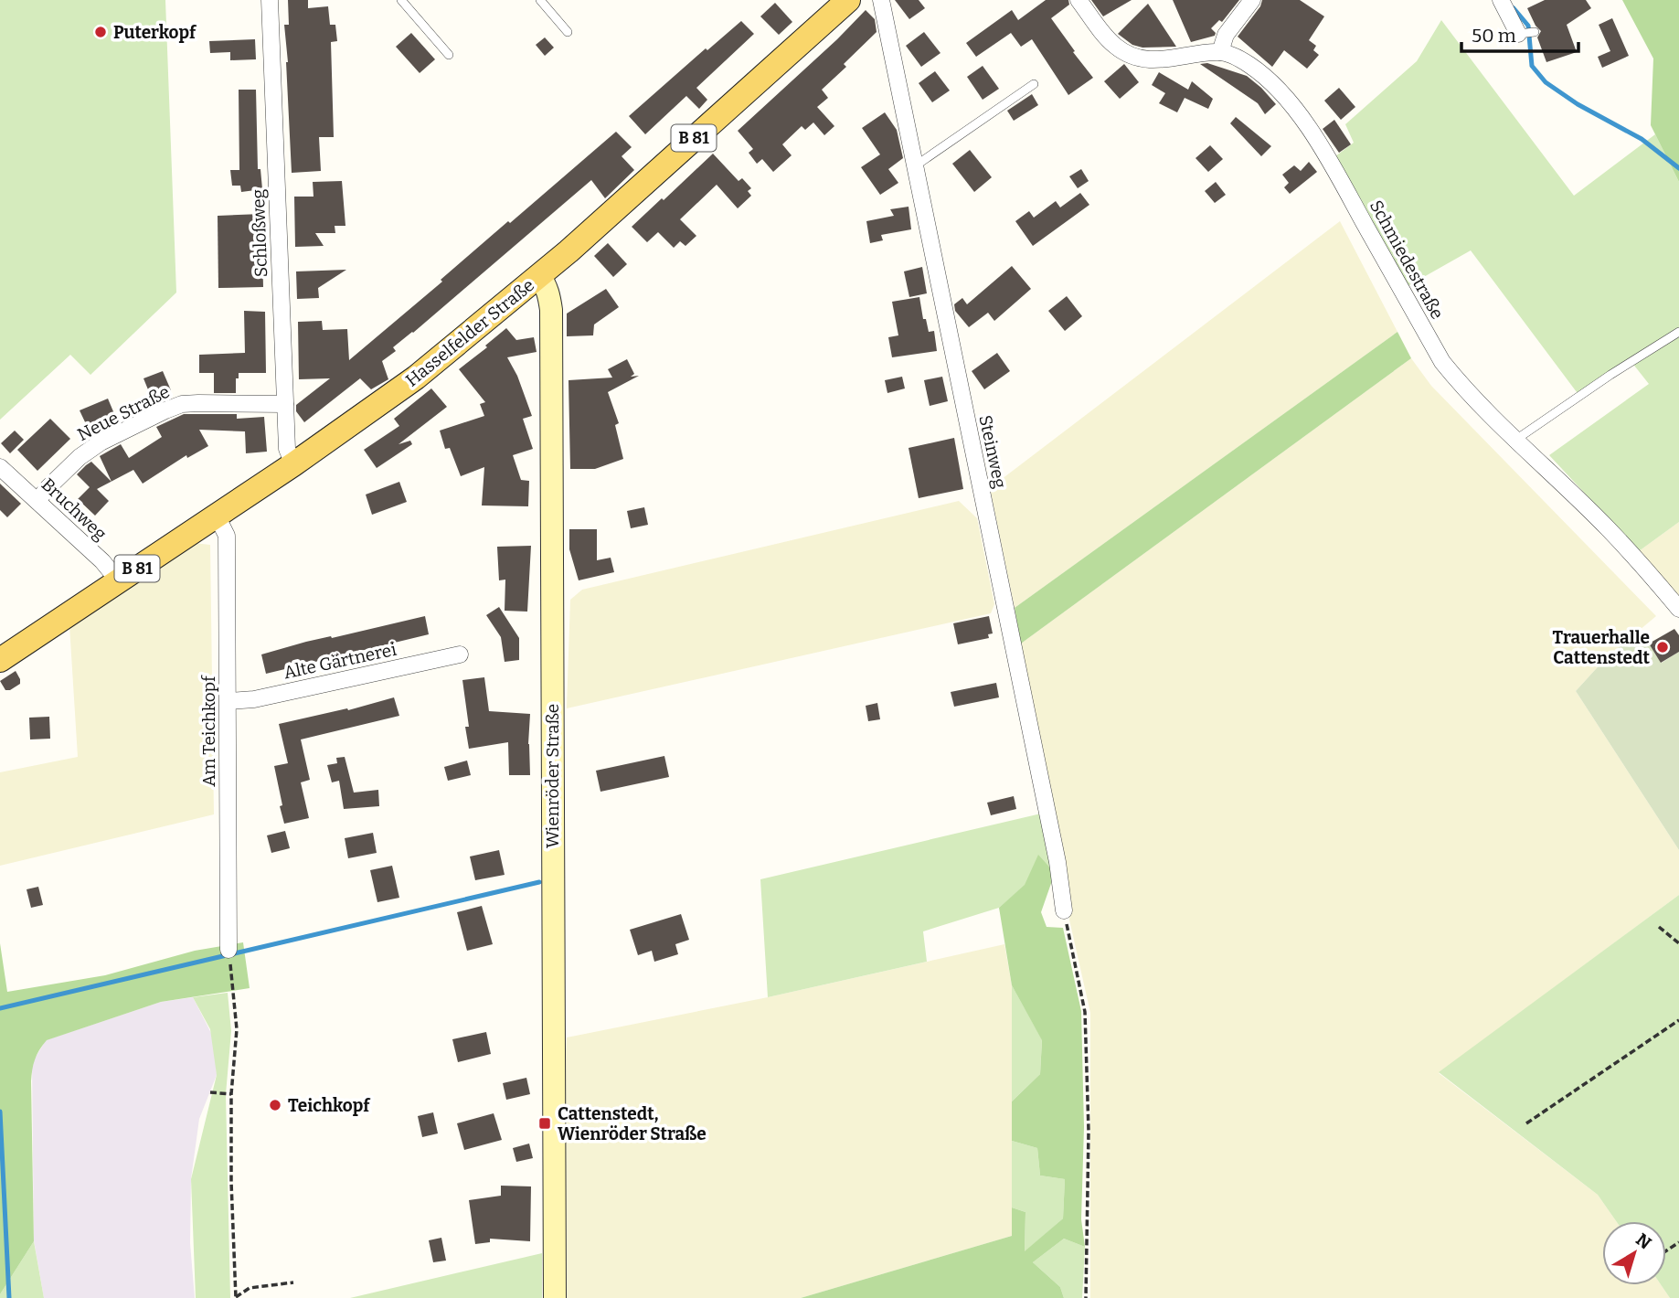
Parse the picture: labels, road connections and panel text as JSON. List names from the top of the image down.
{
  "streets": {
    "main road": ["B 81", "Hasselfelder Straße", "Wienröder Straße"],
    "street": [
      "Schloßweg",
      "Schmiedestraße",
      "Neue Straße",
      "Steinweg",
      "Bruchweg",
      "Alte Gärtnerei",
      "Am Teichkopf"
    ]
  },
  "crossings": [
    ["Schloßweg", "Hasselfelder Straße"],
    ["Schloßweg", "Neue Straße"],
    ["Hasselfelder Straße", "Bruchweg"],
    ["Hasselfelder Straße", "Am Teichkopf"],
    ["Hasselfelder Straße", "Wienröder Straße"],
    ["Neue Straße", "Bruchweg"],
    ["Alte Gärtnerei", "Am Teichkopf"]
  ],
  "places": {
    "other": ["Puterkopf", "Trauerhalle Cattenstedt", "Teichkopf"],
    "transit": ["Cattenstedt, Wienröder Straße"]
  },
  "scale_bar": "50 m",
  "north": "top right"
}
